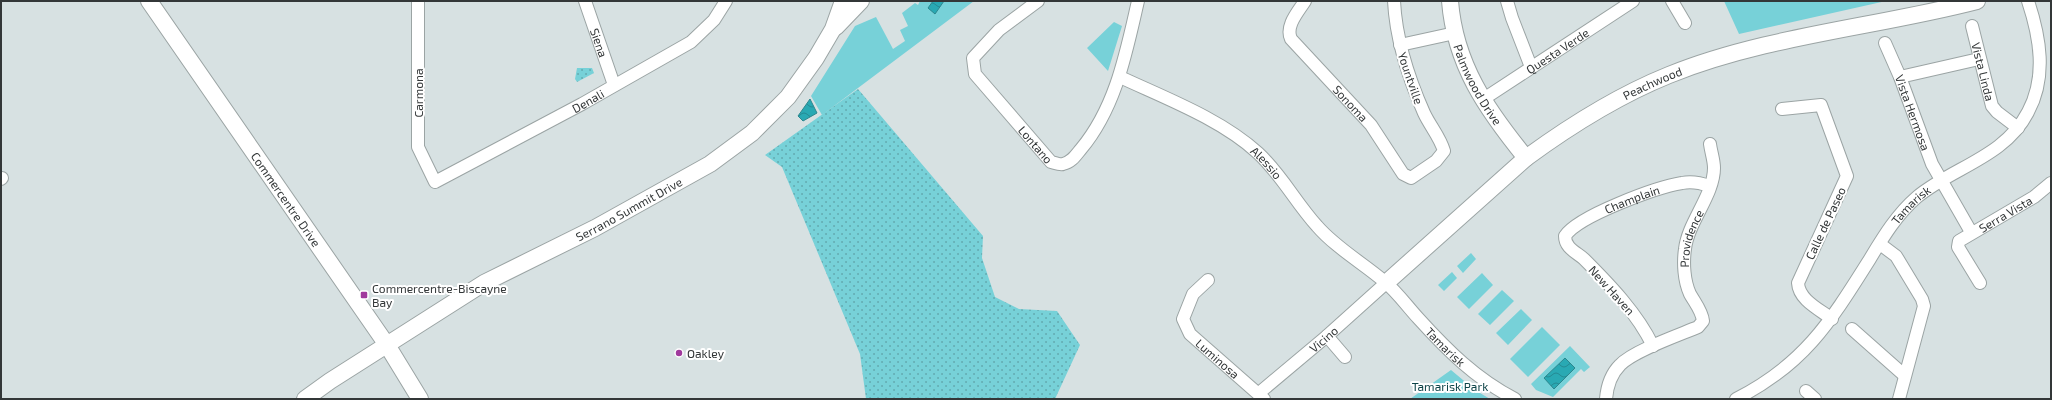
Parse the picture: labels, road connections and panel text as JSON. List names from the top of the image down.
{
  "streets": {
    "street": [
      "Siena",
      "Questa Verde",
      "Vista Linda",
      "Yountville",
      "Palmwood Drive",
      "Peachwood",
      "Carmona",
      "Denali",
      "Sonoma",
      "Vista Hermosa",
      "Lontano",
      "Alessio",
      "Commercentre Drive",
      "Champlain",
      "Tamarisk",
      "Serrano Summit Drive",
      "Serra Vista",
      "Calle de Paseo",
      "Providence",
      "New Haven",
      "Vicino",
      "Luminosa"
    ]
  },
  "crossings": [
    ["Siena", "Denali"],
    ["Questa Verde", "Palmwood Drive"],
    ["Vista Linda", "Tamarisk"],
    ["Yountville", "Sonoma"],
    ["Palmwood Drive", "Peachwood"],
    ["Peachwood", "Alessio"],
    ["Peachwood", "Tamarisk"],
    ["Peachwood", "Vicino"],
    ["Carmona", "Denali"],
    ["Vista Hermosa", "Tamarisk"],
    ["Vista Hermosa", "Serra Vista"],
    ["Lontano", "Alessio"],
    ["Alessio", "Tamarisk"],
    ["Alessio", "Vicino"],
    ["Commercentre Drive", "Serrano Summit Drive"],
    ["Champlain", "Providence"],
    ["Champlain", "New Haven"],
    ["Tamarisk", "Calle de Paseo"],
    ["Tamarisk", "Vicino"],
    ["Providence", "New Haven"],
    ["Vicino", "Luminosa"]
  ],
  "parks": ["Tamarisk Park"],
  "places": {
    "transit": ["Commercentre-Biscayne Bay"],
    "other": ["Oakley"]
  }
}
